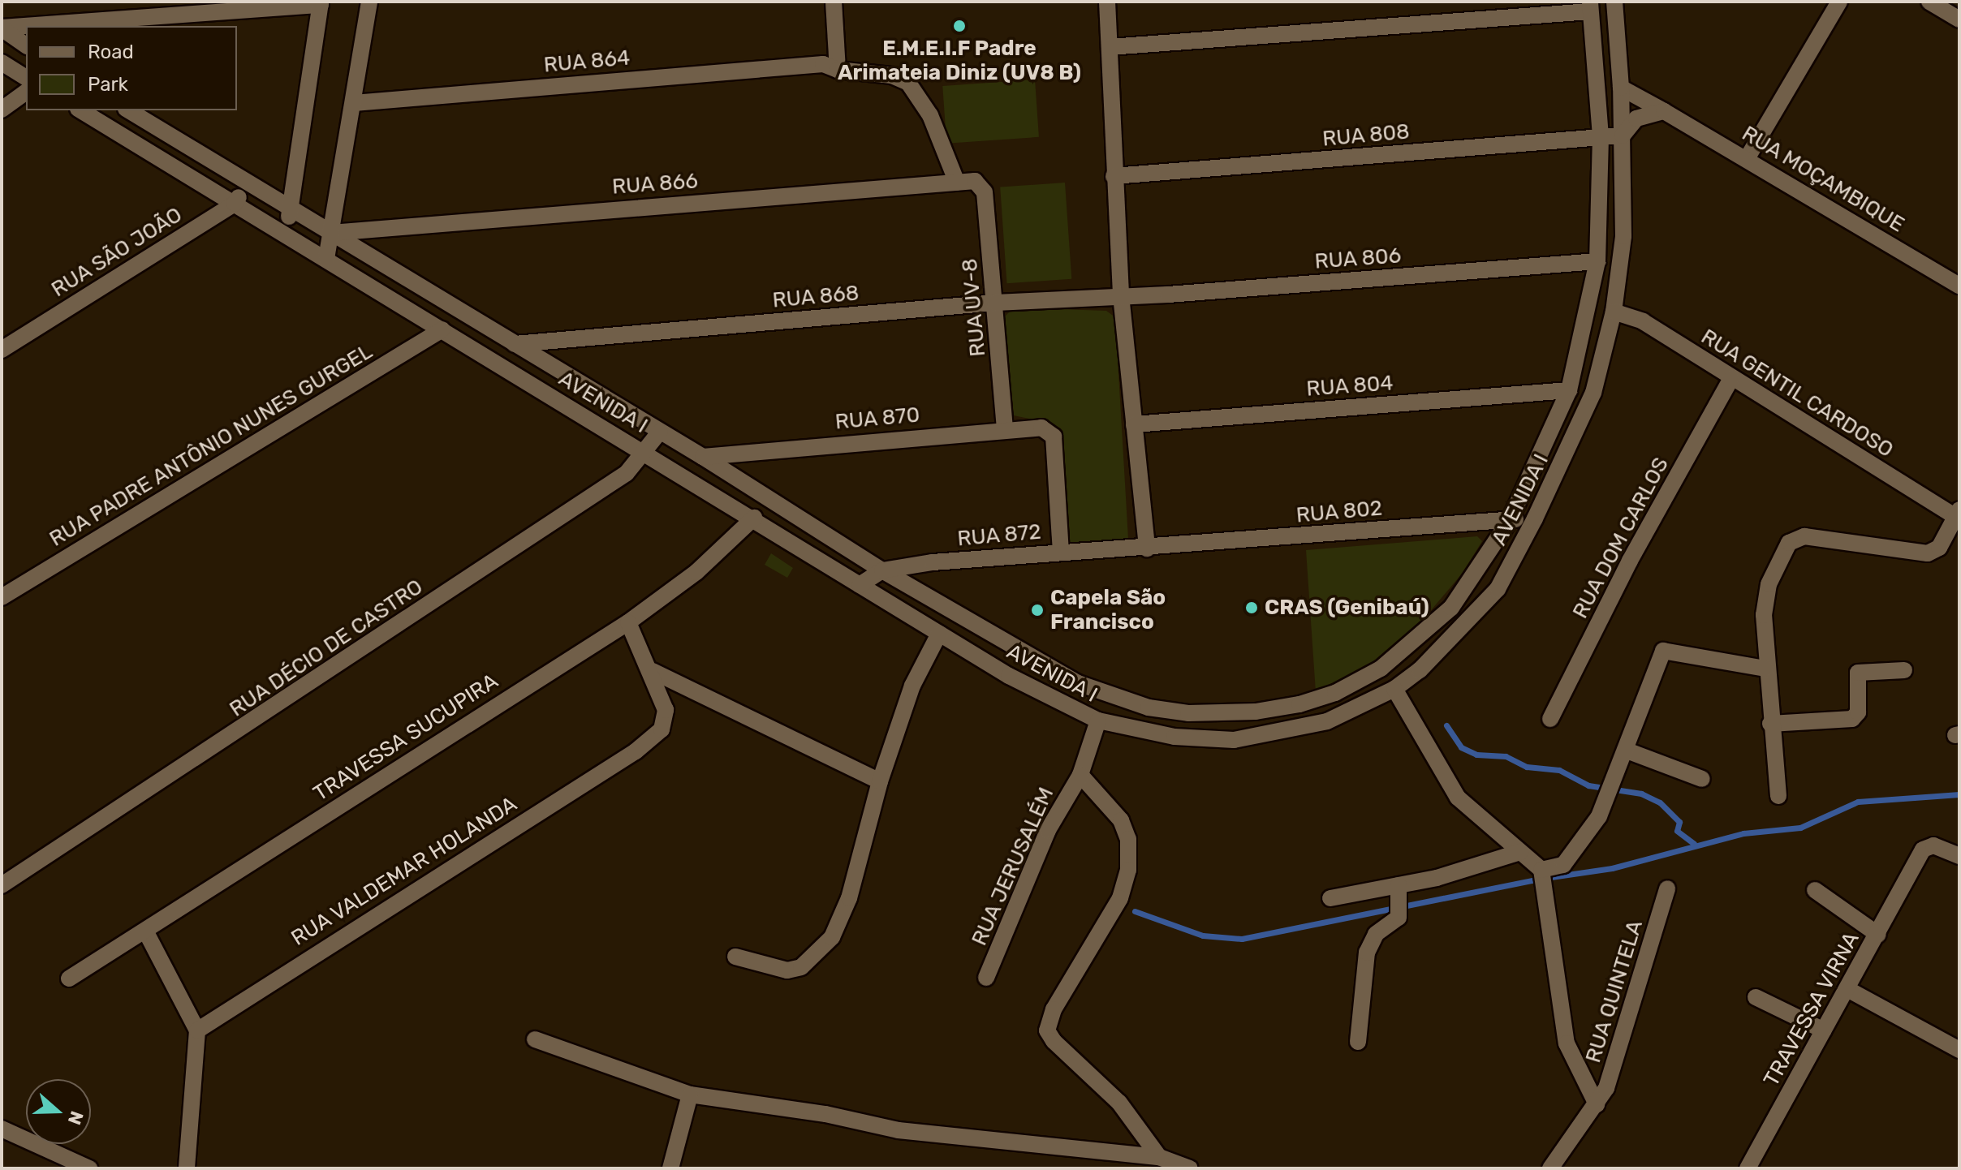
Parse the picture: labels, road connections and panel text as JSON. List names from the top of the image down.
{
  "streets": {
    "street": [
      "RUA 864",
      "RUA 808",
      "RUA MOÇAMBIQUE",
      "RUA 866",
      "RUA SÃO JOÃO",
      "RUA 806",
      "RUA 868",
      "RUA UV-8",
      "RUA 804",
      "RUA GENTIL CARDOSO",
      "AVENIDA I",
      "RUA 870",
      "RUA PADRE ANTÔNIO NUNES GURGEL",
      "RUA 802",
      "RUA 872",
      "RUA DOM CARLOS",
      "RUA DÉCIO DE CASTRO",
      "TRAVESSA SUCUPIRA",
      "RUA JERUSALÉM",
      "RUA VALDEMAR HOLANDA",
      "RUA QUINTELA",
      "TRAVESSA VIRNA"
    ]
  },
  "crossings": [
    ["RUA 864", "RUA 866"],
    ["RUA 808", "AVENIDA I"],
    ["RUA MOÇAMBIQUE", "AVENIDA I"],
    ["RUA 866", "RUA UV-8"],
    ["RUA 866", "AVENIDA I"],
    ["RUA SÃO JOÃO", "AVENIDA I"],
    ["RUA 806", "RUA 868"],
    ["RUA 806", "AVENIDA I"],
    ["RUA 868", "RUA UV-8"],
    ["RUA 868", "AVENIDA I"],
    ["RUA UV-8", "RUA 870"],
    ["RUA 804", "AVENIDA I"],
    ["RUA GENTIL CARDOSO", "AVENIDA I"],
    ["RUA GENTIL CARDOSO", "RUA DOM CARLOS"],
    ["AVENIDA I", "RUA 870"],
    ["AVENIDA I", "RUA PADRE ANTÔNIO NUNES GURGEL"],
    ["AVENIDA I", "RUA 802"],
    ["AVENIDA I", "RUA 872"],
    ["AVENIDA I", "RUA DÉCIO DE CASTRO"],
    ["AVENIDA I", "TRAVESSA SUCUPIRA"],
    ["AVENIDA I", "RUA JERUSALÉM"],
    ["RUA 870", "RUA 872"],
    ["RUA 802", "RUA 872"]
  ],
  "places": ["E.M.E.I.F Padre Arimateia Diniz (UV8 B)", "CRAS (Genibaú)", "Capela São Francisco"],
  "legend": ["Road", "Park"],
  "north": "right"
}
